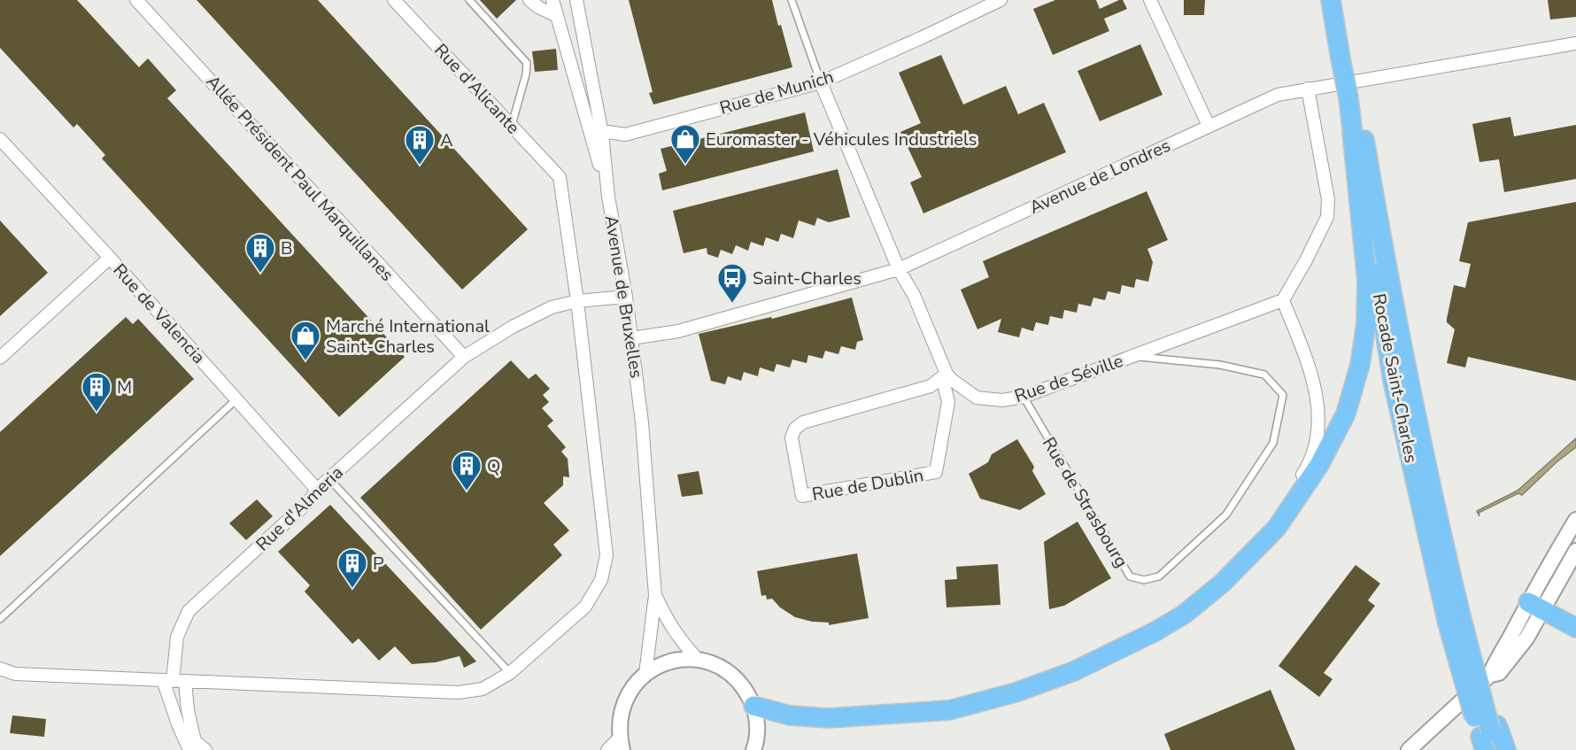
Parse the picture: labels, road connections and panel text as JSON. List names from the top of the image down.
{
  "streets": {
    "main road": ["Rocade Saint-Charles"],
    "street": [
      "Rue d'Alicante",
      "Rue de Munich",
      "Avenue de Londres",
      "Allée Président Paul Marquillanes",
      "Avenue de Bruxelles",
      "Rue de Valencia",
      "Rue de Séville",
      "Rue de Dublin",
      "Rue d'Almeria"
    ],
    "lane": ["Rue de Strasbourg"]
  },
  "crossings": [
    ["Rue d'Alicante", "Rue d'Almeria"],
    ["Rue de Munich", "Avenue de Bruxelles"],
    ["Rue de Munich", "Rue de Séville"],
    ["Avenue de Londres", "Avenue de Bruxelles"],
    ["Avenue de Londres", "Rue de Séville"],
    ["Allée Président Paul Marquillanes", "Rue d'Almeria"],
    ["Avenue de Bruxelles", "Rue d'Almeria"],
    ["Rue de Valencia", "Rue d'Almeria"],
    ["Rue de Séville", "Rue de Dublin"],
    ["Rue de Séville", "Rue de Strasbourg"]
  ],
  "places": {
    "shop": ["Euromaster - Véhicules Industriels", "Marché International Saint-Charles"],
    "building": [
      "A",
      "B",
      "M",
      "Q",
      "P"
    ],
    "bus stop": ["Saint-Charles"]
  }
}
